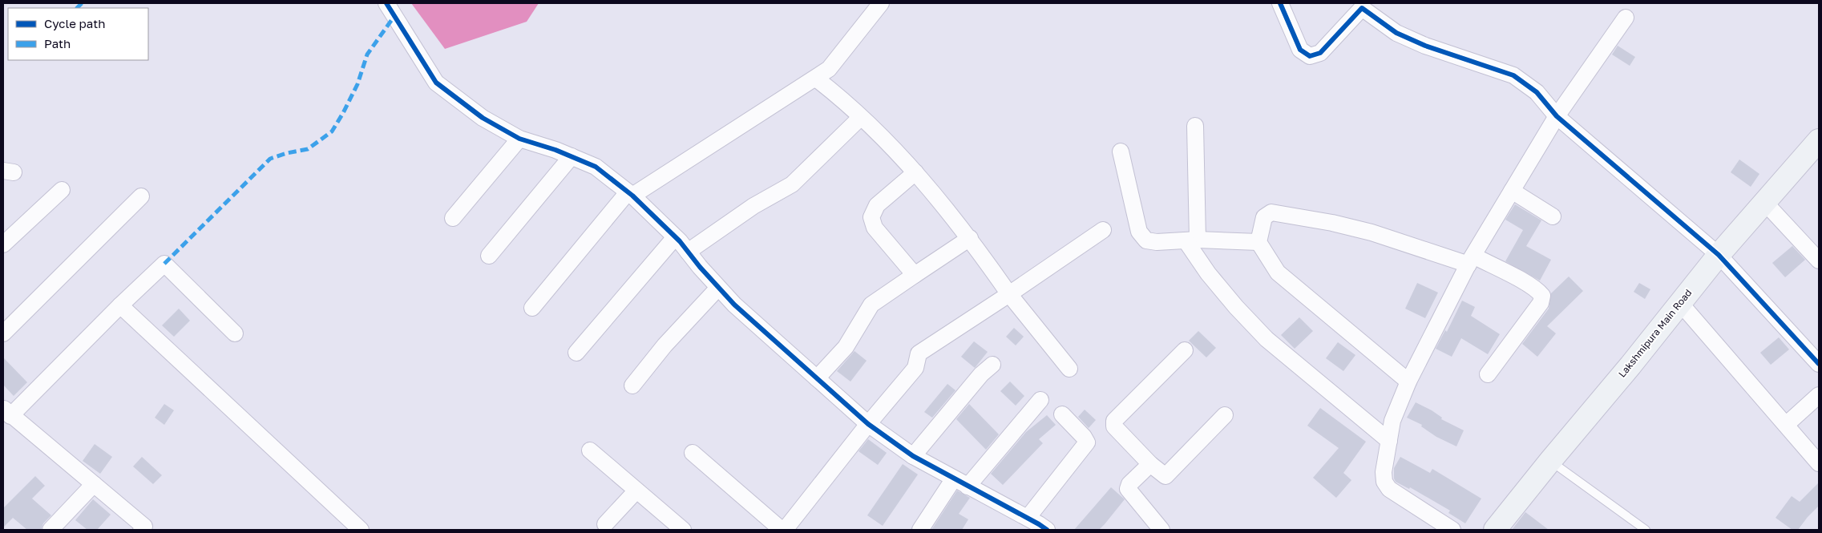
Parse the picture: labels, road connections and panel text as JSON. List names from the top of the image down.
{
  "streets": {
    "main road": ["Lakshmipura Main Road"]
  },
  "legend": ["Cycle path", "Path"]
}
